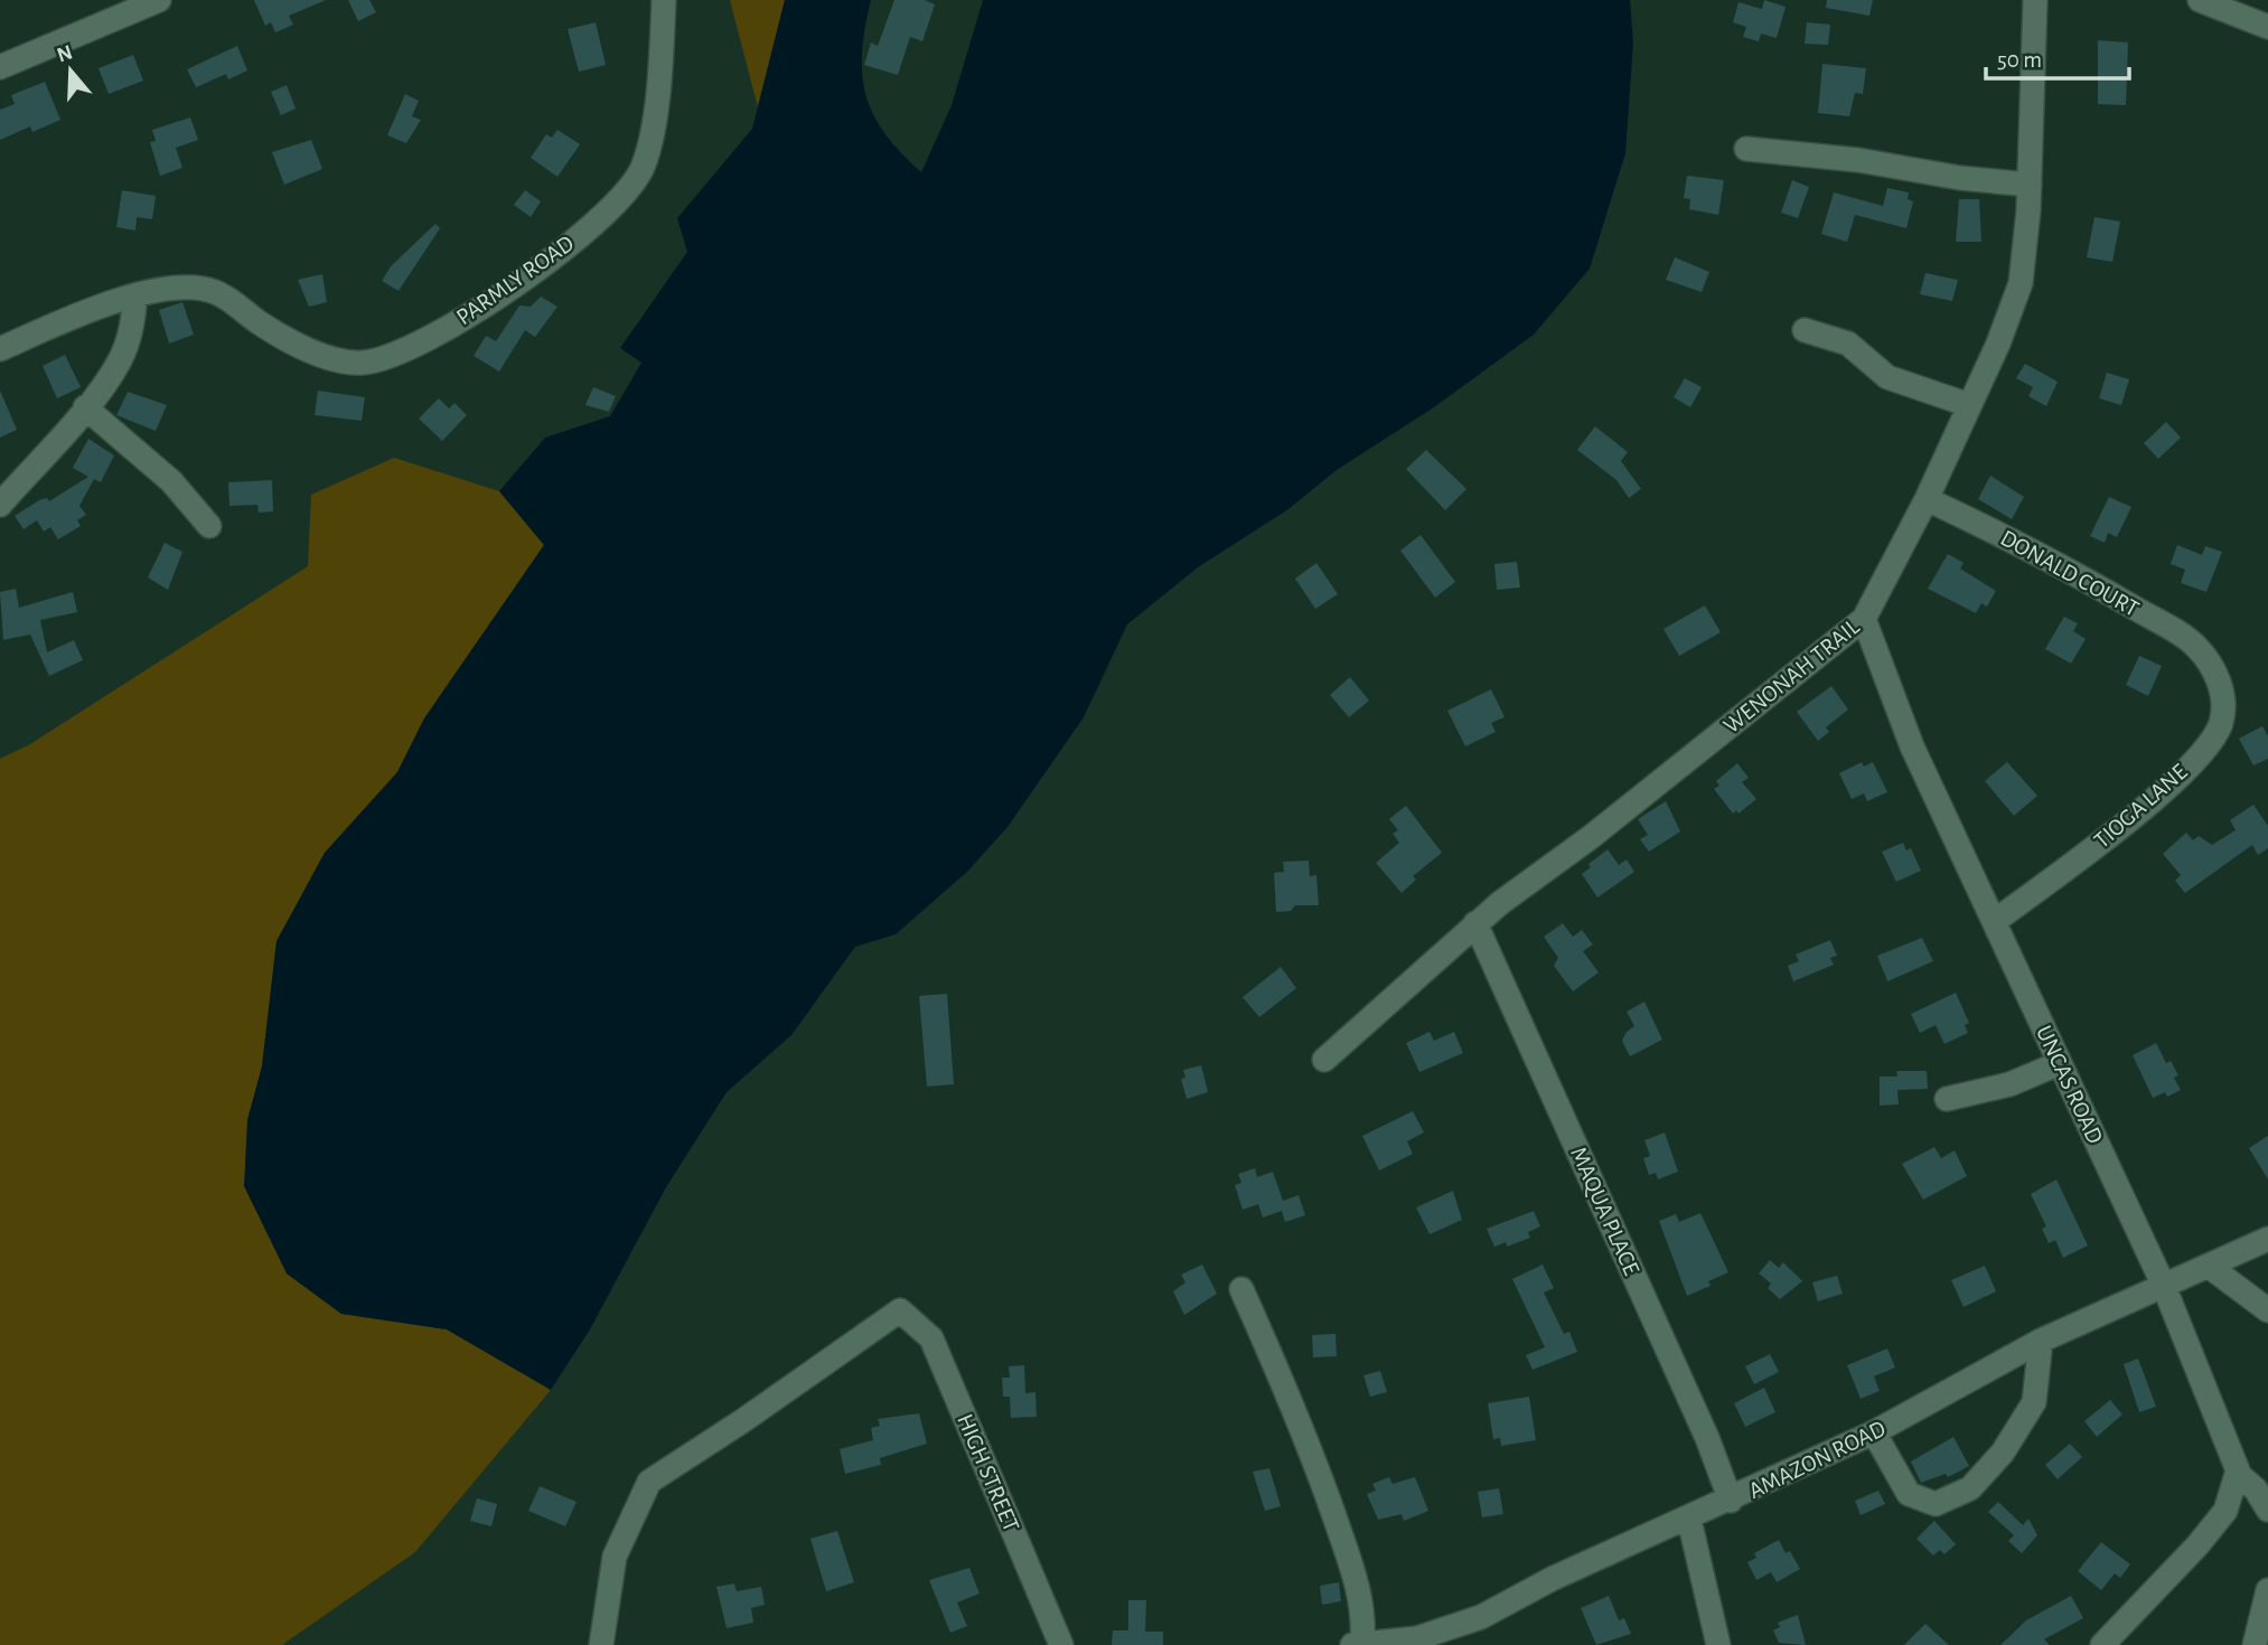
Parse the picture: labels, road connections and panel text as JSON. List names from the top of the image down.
{
  "streets": {
    "street": [
      "PARMLY ROAD",
      "DONALD COURT",
      "WENONAH TRAIL",
      "TIOGA LANE",
      "UNCAS ROAD",
      "MAQUA PLACE",
      "AMAZON ROAD",
      "HIGH STREET"
    ]
  },
  "crossings": [
    ["DONALD COURT", "WENONAH TRAIL"],
    ["DONALD COURT", "TIOGA LANE"],
    ["WENONAH TRAIL", "UNCAS ROAD"],
    ["WENONAH TRAIL", "MAQUA PLACE"],
    ["TIOGA LANE", "UNCAS ROAD"],
    ["UNCAS ROAD", "AMAZON ROAD"],
    ["MAQUA PLACE", "AMAZON ROAD"]
  ],
  "scale_bar": "50 m",
  "north": "top"
}
